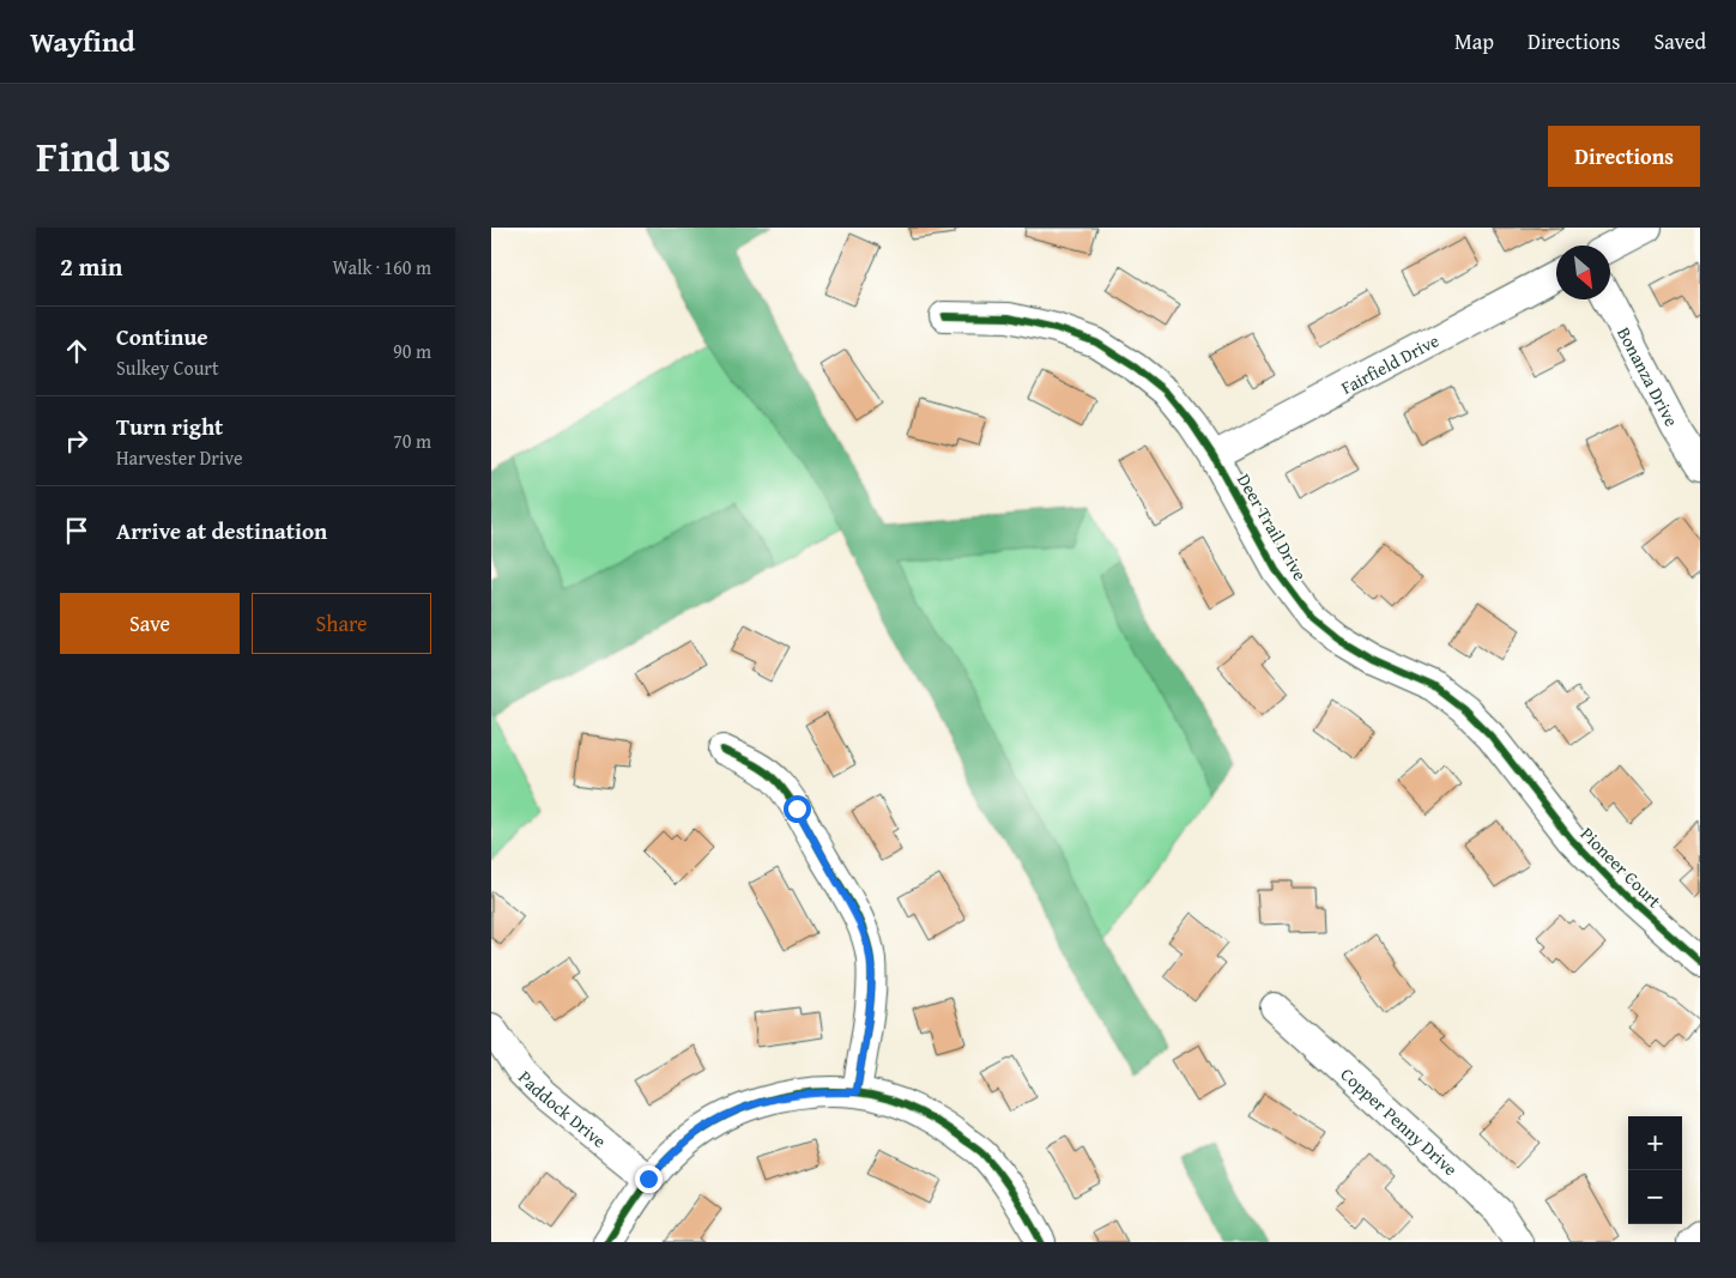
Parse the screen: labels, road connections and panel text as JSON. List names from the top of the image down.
{
  "streets": {
    "street": [
      "Fairfield Drive",
      "Bonanza Drive",
      "Deer Trail Drive",
      "Pioneer Court",
      "Paddock Drive",
      "Copper Penny Drive"
    ]
  },
  "crossings": [
    ["Fairfield Drive", "Deer Trail Drive"],
    ["Deer Trail Drive", "Pioneer Court"]
  ],
  "north": "bottom right",
  "page": {
    "header": "Wayfind",
    "nav": ["Map", "Directions", "Saved"],
    "title": "Find us",
    "buttons": [
      "Directions",
      ["Save", "Share"]
    ],
    "heading": ["2 min", "Walk · 160 m"],
    "list": [
      ["Continue", "Sulkey Court", "90 m"],
      ["Turn right", "Harvester Drive", "70 m"],
      "Arrive at destination"
    ],
    "map_buttons": ["+", "−"]
  }
}
